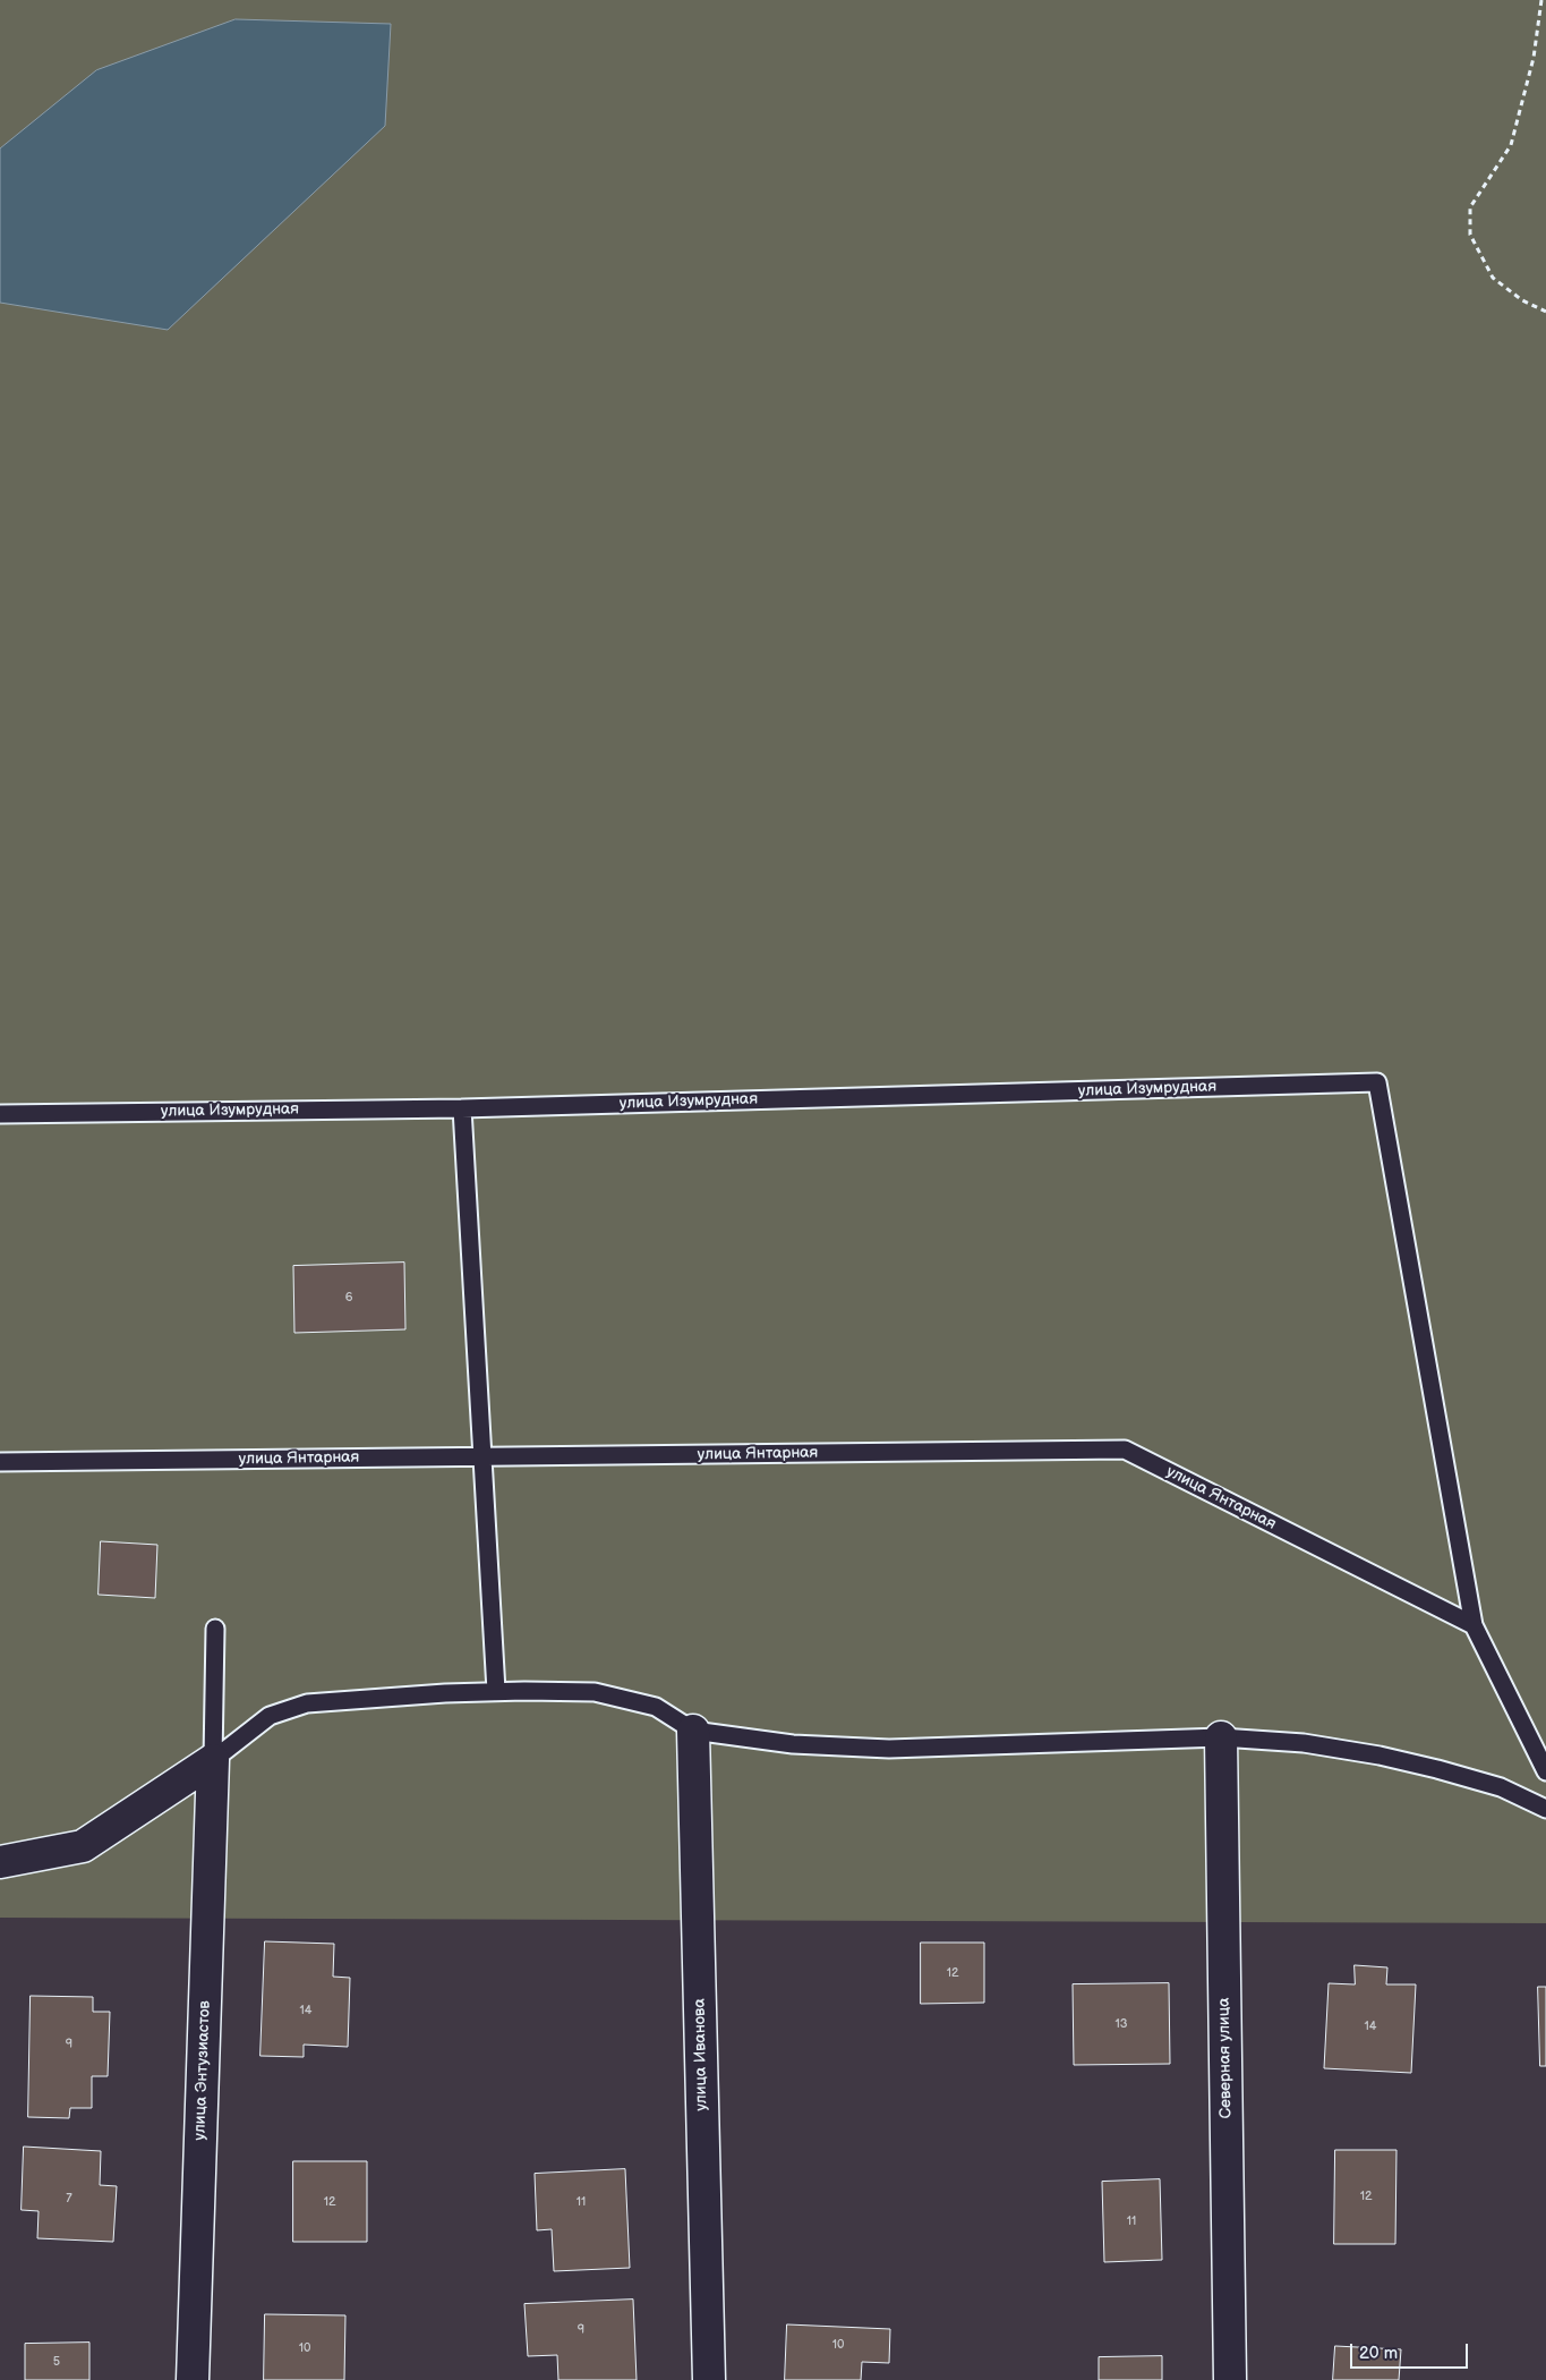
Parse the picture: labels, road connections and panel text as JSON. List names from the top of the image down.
{
  "streets": {
    "street": ["улица Иванова", "Северная улица", "улица Энтузиастов"],
    "lane": ["улица Изумрудная", "улица Янтарная"]
  },
  "crossings": [
    ["улица Изумрудная", "улица Янтарная"]
  ],
  "house_numbers": [
    "6",
    "12",
    "14",
    "13",
    "14",
    "9",
    "12",
    "7",
    "12",
    "11",
    "11",
    "9",
    "10",
    "10",
    "5"
  ],
  "scale_bar": "20 m"
}
